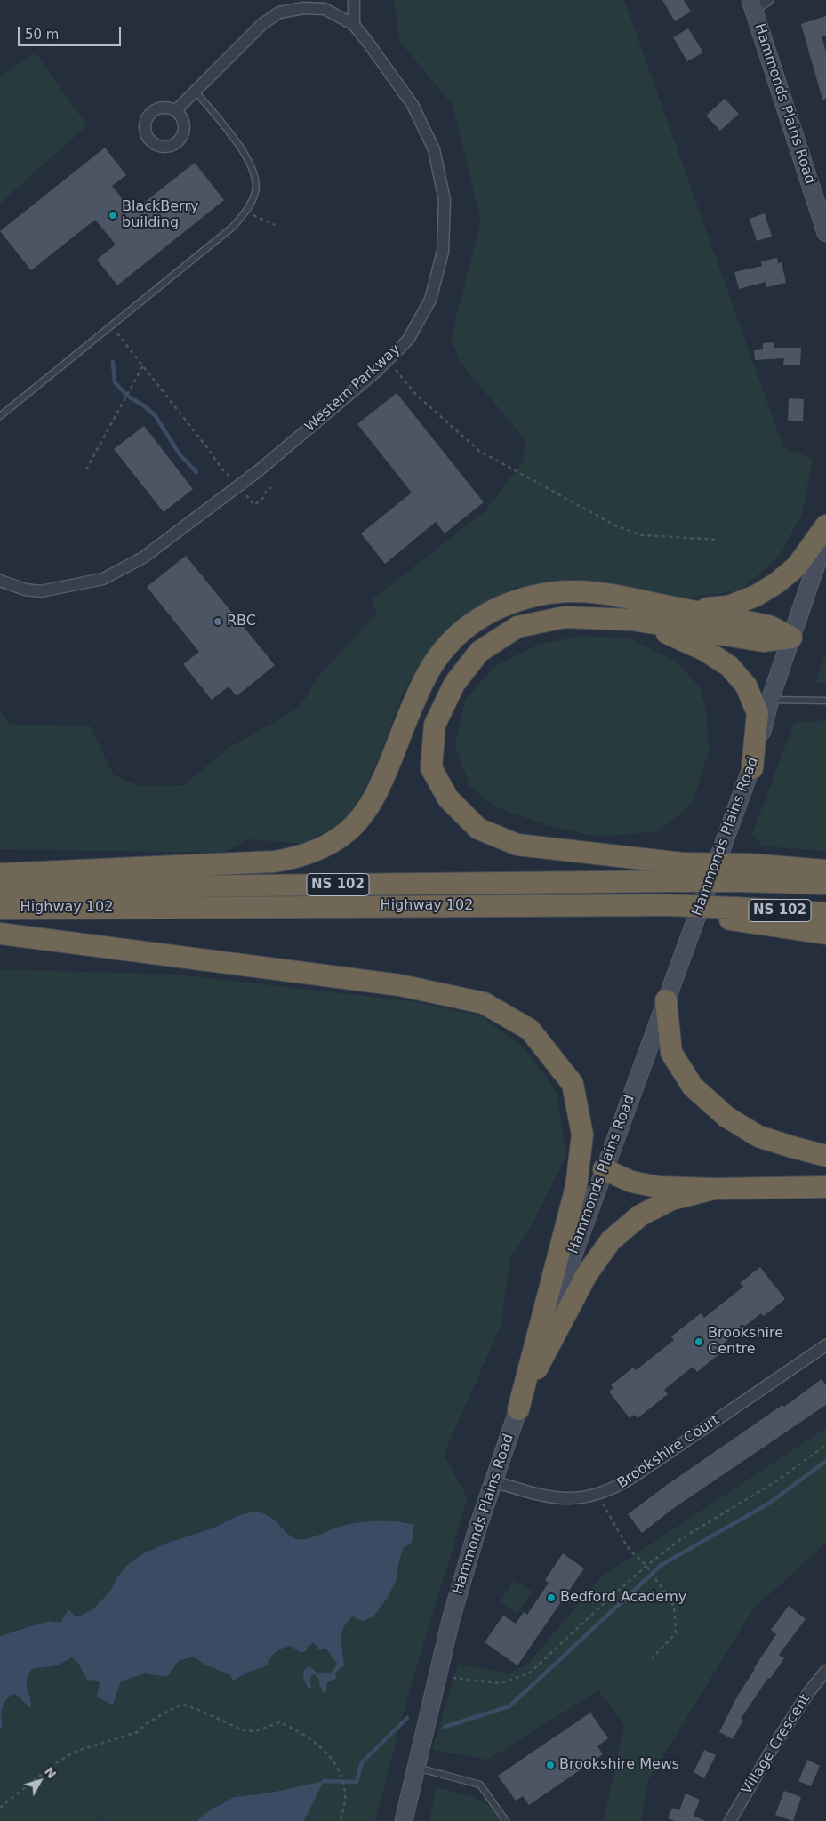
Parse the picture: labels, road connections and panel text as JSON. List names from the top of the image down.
{
  "streets": {
    "highway": ["NS 102", "Highway 102"],
    "main road": ["Hammonds Plains Road"],
    "street": ["Western Parkway", "Brookshire Court", "Village Crescent"]
  },
  "crossings": [
    ["Hammonds Plains Road", "Brookshire Court"]
  ],
  "places": [
    "BlackBerry building",
    "RBC",
    "Brookshire Centre",
    "Bedford Academy",
    "Brookshire Mews"
  ],
  "scale_bar": "50 m",
  "north": "top right"
}
